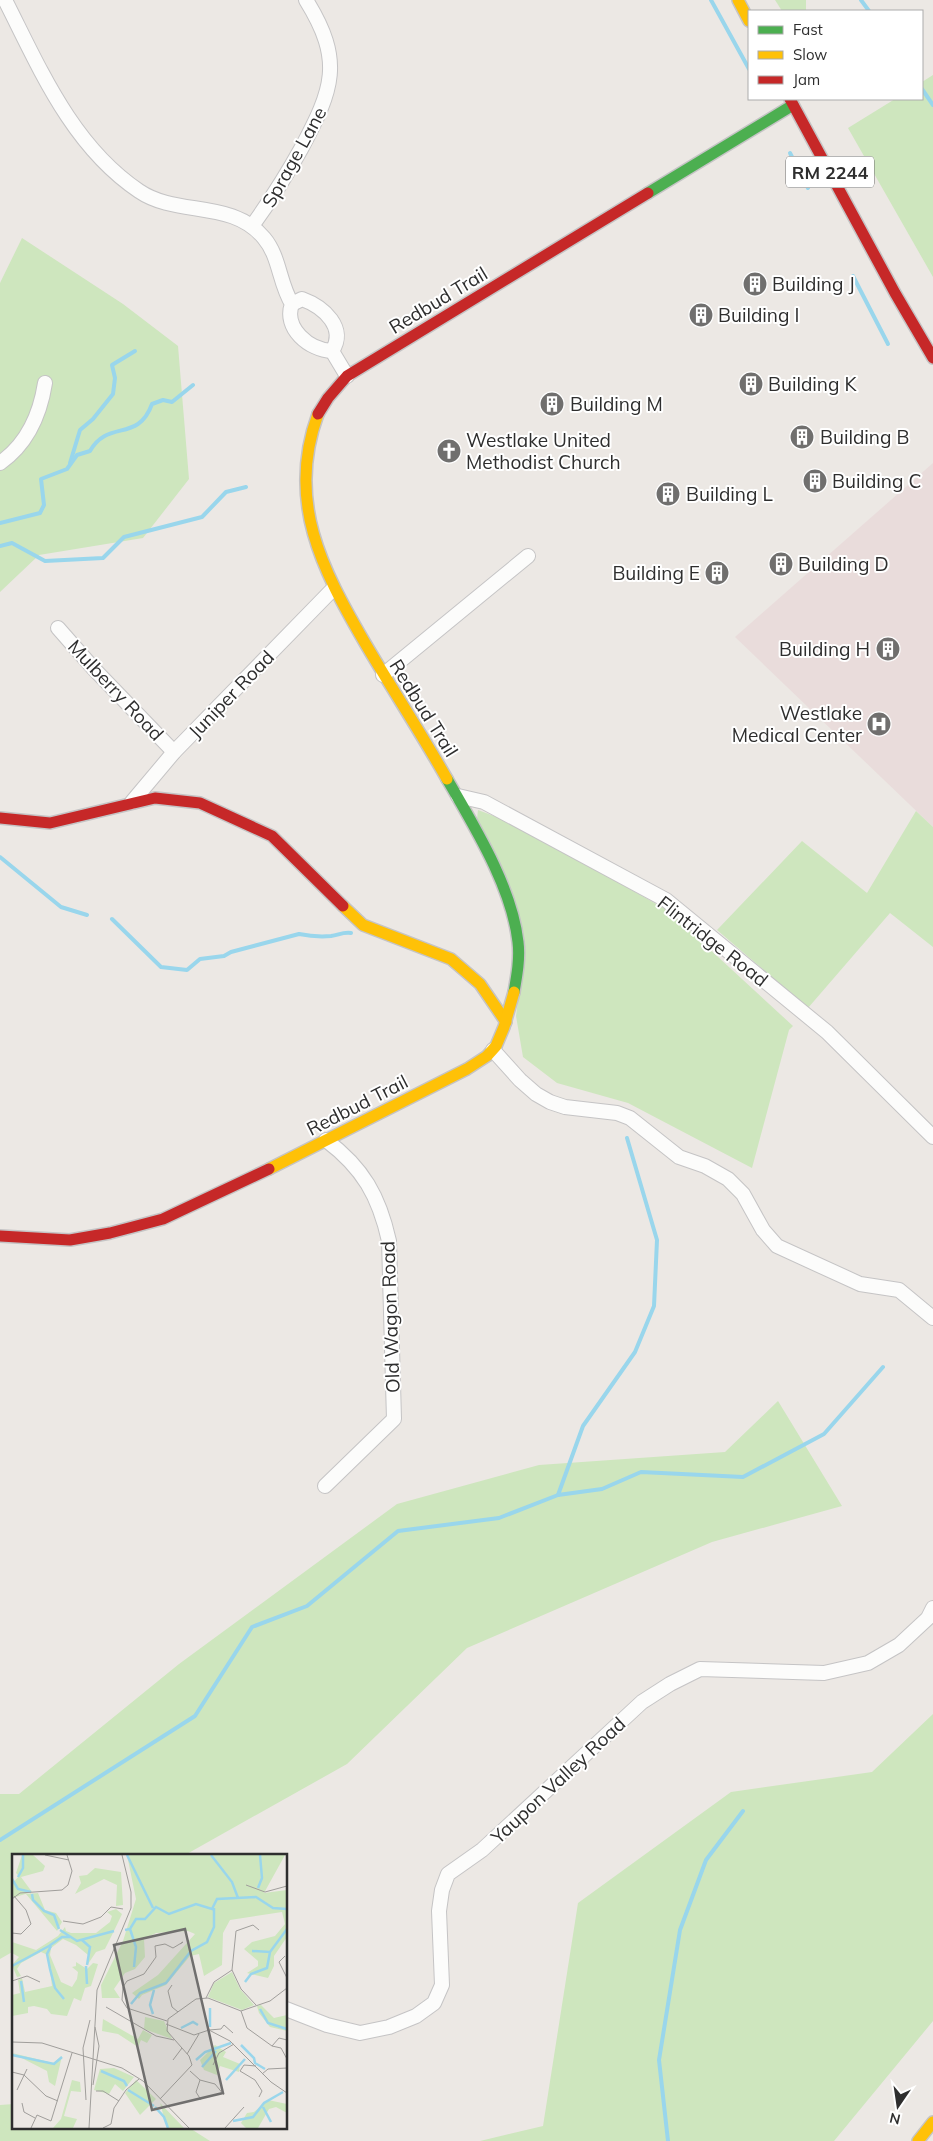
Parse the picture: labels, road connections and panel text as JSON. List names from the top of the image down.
{
  "streets": {
    "main road": ["RM 2244", "Redbud Trail"],
    "street": [
      "Sprage Lane",
      "Mulberry Road",
      "Juniper Road",
      "Flintridge Road",
      "Old Wagon Road",
      "Yaupon Valley Road"
    ]
  },
  "crossings": [
    ["RM 2244", "Redbud Trail"],
    ["Redbud Trail", "Juniper Road"],
    ["Redbud Trail", "Flintridge Road"],
    ["Redbud Trail", "Old Wagon Road"],
    ["Mulberry Road", "Juniper Road"]
  ],
  "places": {
    "building": [
      "Building J",
      "Building I",
      "Building K",
      "Building M",
      "Building B",
      "Building C",
      "Building L",
      "Building D",
      "Building E",
      "Building H"
    ],
    "church": ["Westlake United Methodist Church"],
    "hospital": ["Westlake Medical Center"]
  },
  "legend": ["Fast", "Slow", "Jam"],
  "north": "bottom"
}
